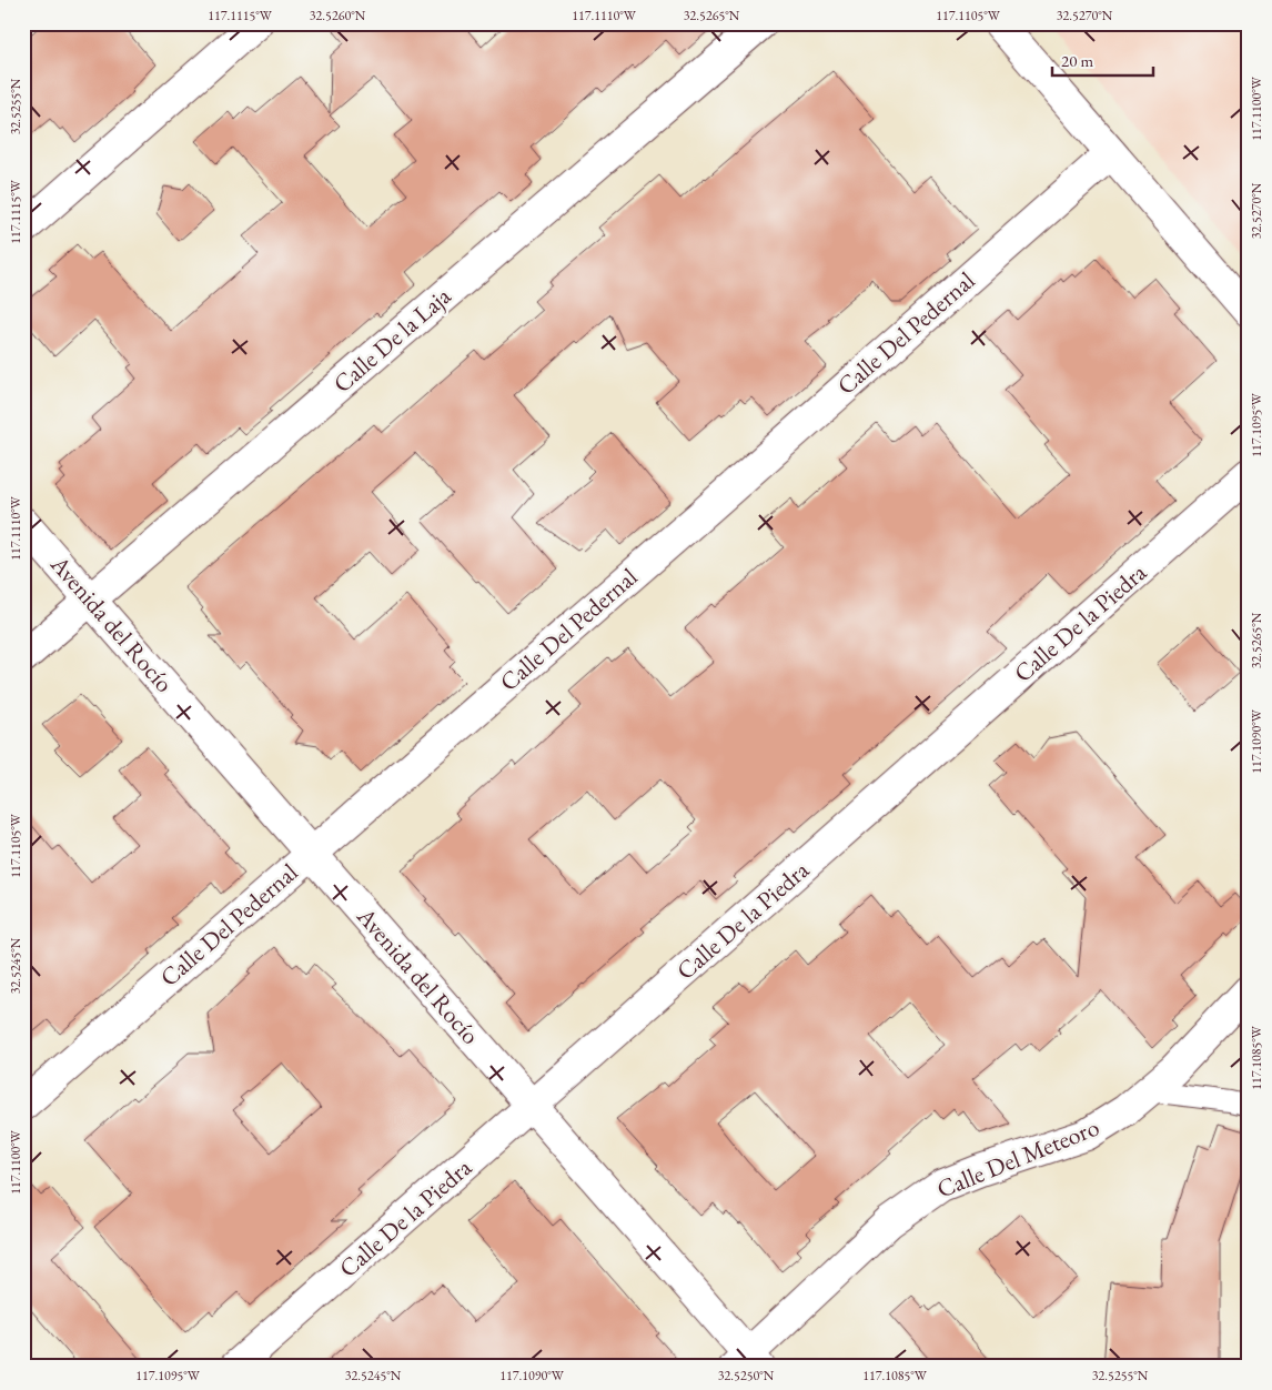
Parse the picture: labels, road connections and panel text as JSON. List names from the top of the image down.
{
  "streets": {
    "street": [
      "Calle Del Pedernal",
      "Calle De la Laja",
      "Calle De la Piedra",
      "Avenida del Rocío",
      "Calle Del Meteoro"
    ]
  },
  "crossings": [
    ["Calle Del Pedernal", "Avenida del Rocío"],
    ["Calle De la Laja", "Avenida del Rocío"],
    ["Calle De la Piedra", "Avenida del Rocío"],
    ["Avenida del Rocío", "Calle Del Meteoro"]
  ],
  "scale_bar": "20 m",
  "coordinates": [
    "117.1115°W",
    "32.5260°N",
    "117.1110°W",
    "32.5265°N",
    "117.1105°W",
    "32.5270°N",
    "32.5255°N",
    "117.1100°W",
    "117.1095°W",
    "117.1090°W",
    "32.5245°N",
    "117.1085°W",
    "32.5250°N"
  ]
}
